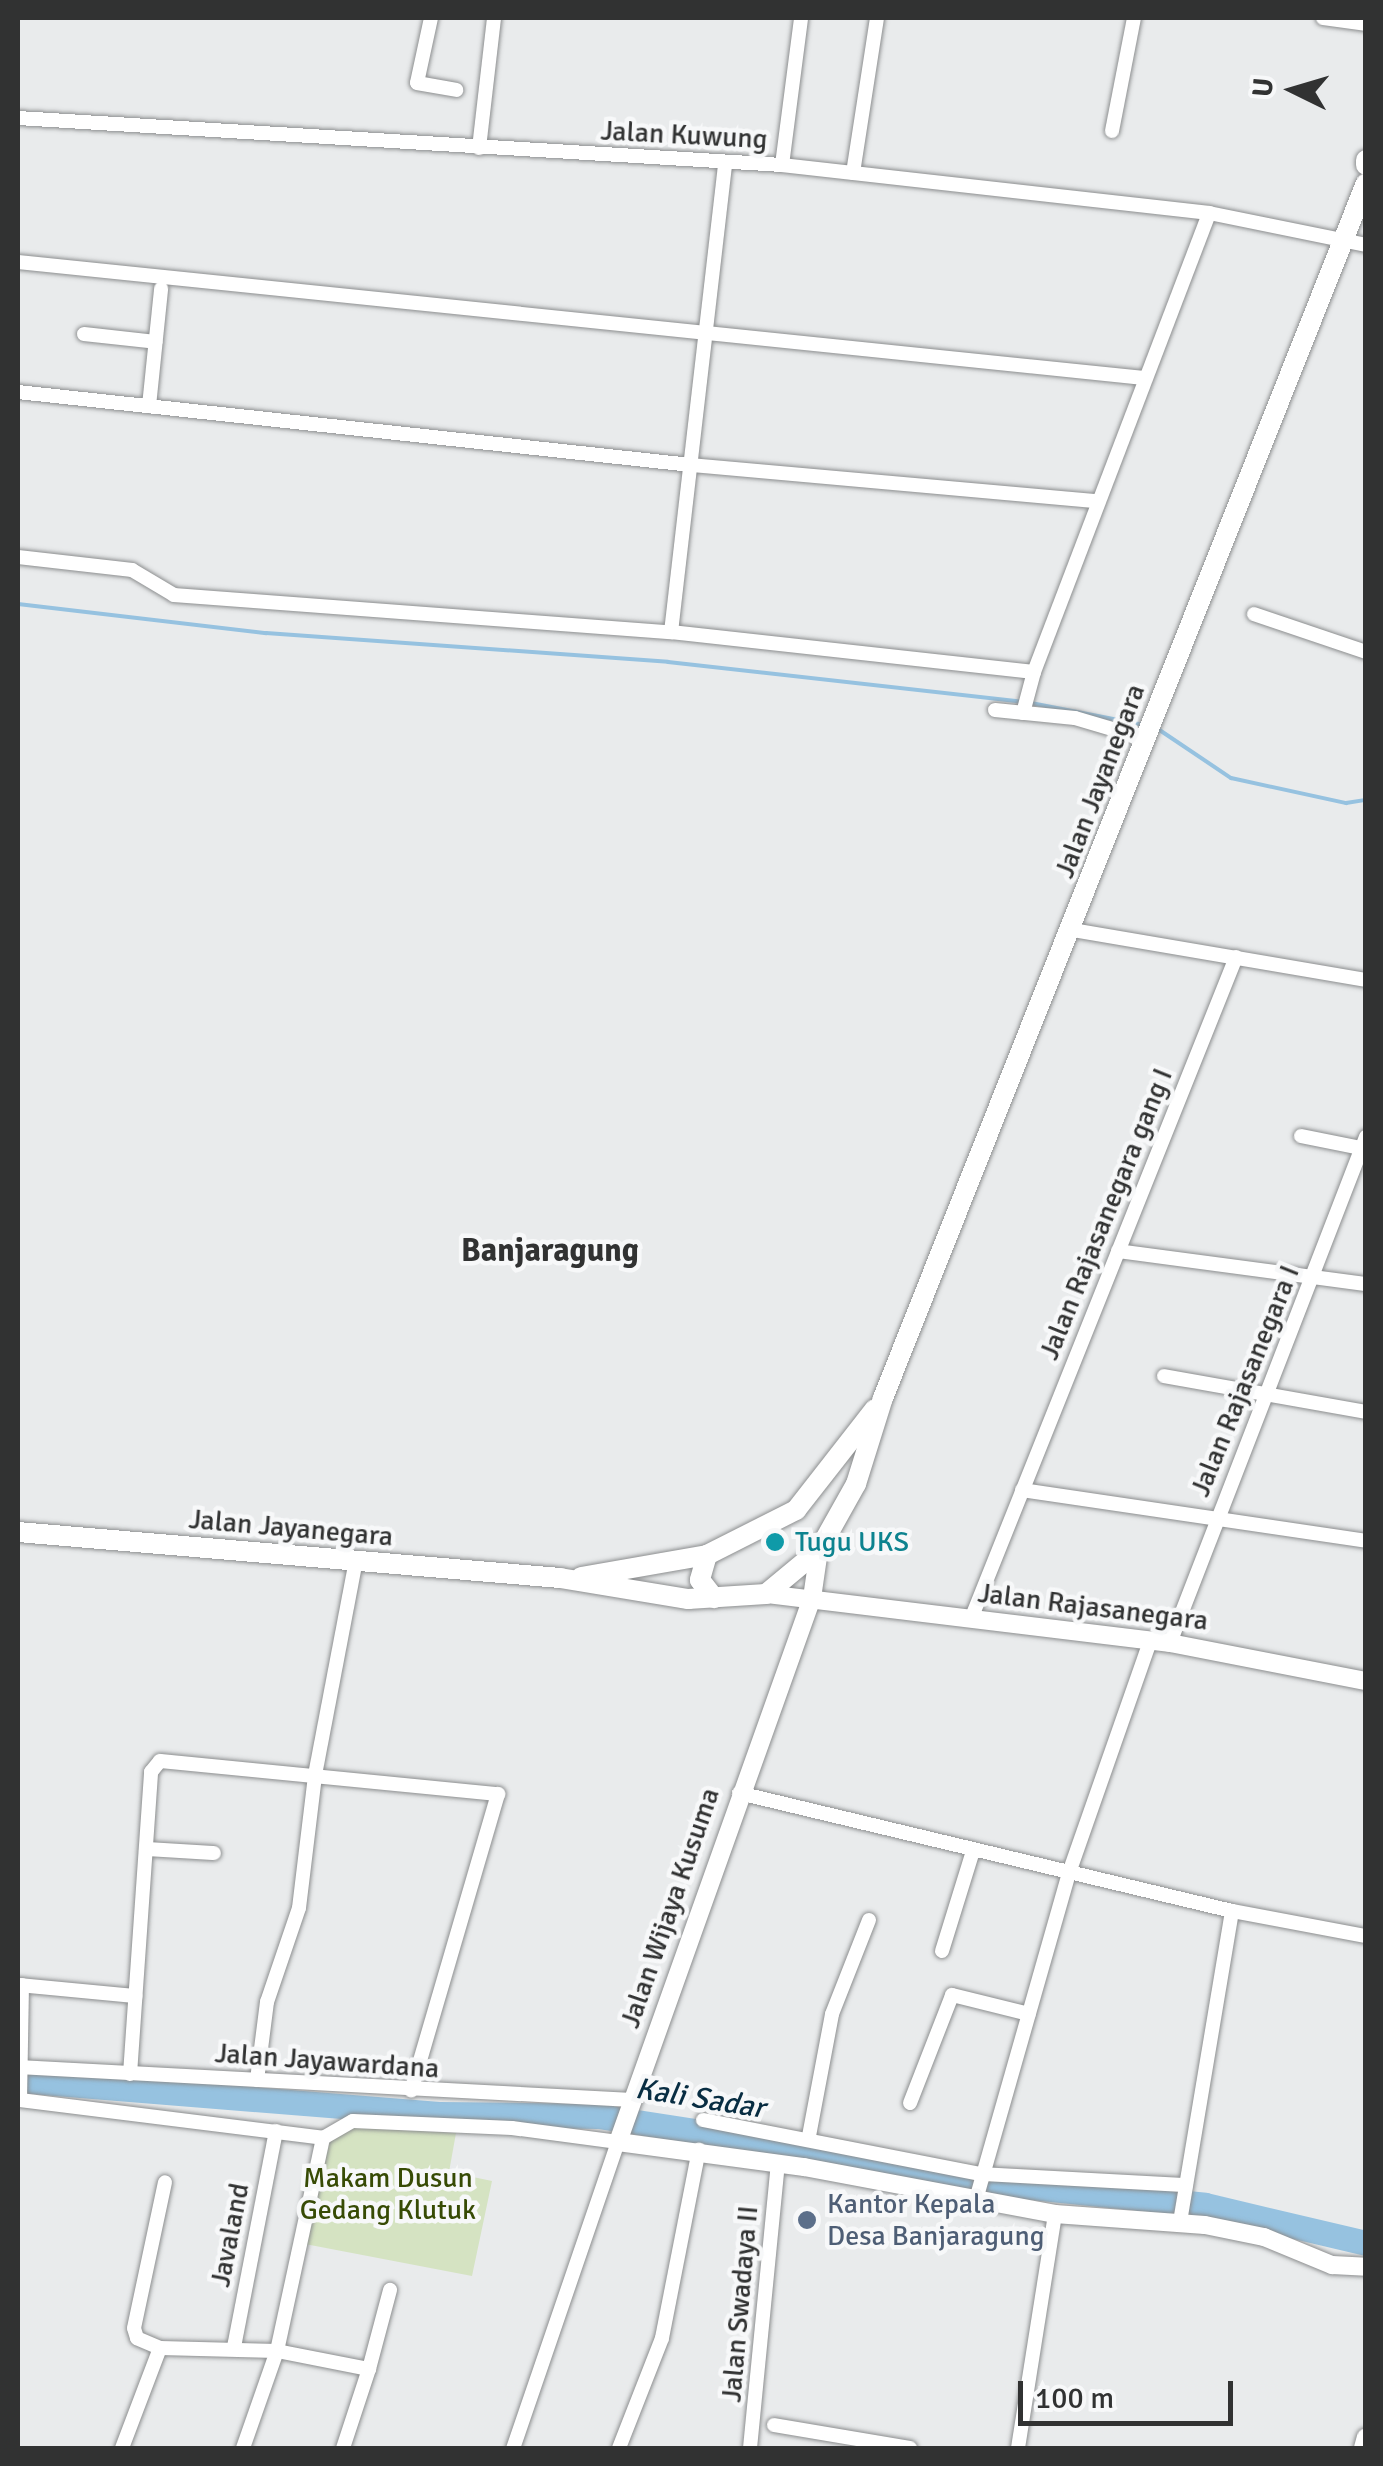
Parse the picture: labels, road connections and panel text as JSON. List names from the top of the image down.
{
  "streets": {
    "main road": ["Jalan Jayanegara"],
    "street": [
      "Jalan Kuwung",
      "Jalan Rajasanegara gang I",
      "Jalan Rajasanegara I",
      "Jalan Rajasanegara",
      "Jalan Wijaya Kusuma",
      "Jalan Jayawardana",
      "Javaland",
      "Jalan Swadaya II"
    ]
  },
  "crossings": [
    ["Jalan Kuwung", "Jalan Jayanegara"],
    ["Jalan Jayanegara", "Jalan Rajasanegara"],
    ["Jalan Jayanegara", "Jalan Wijaya Kusuma"],
    ["Jalan Rajasanegara gang I", "Jalan Rajasanegara"],
    ["Jalan Rajasanegara I", "Jalan Rajasanegara"],
    ["Jalan Rajasanegara", "Jalan Wijaya Kusuma"],
    ["Jalan Wijaya Kusuma", "Jalan Jayawardana"]
  ],
  "districts": ["Banjaragung"],
  "water": ["Kali Sadar"],
  "parks": ["Makam Dusun Gedang Klutuk"],
  "places": ["Tugu UKS", "Kantor Kepala Desa Banjaragung"],
  "scale_bar": "100 m",
  "north": "left"
}
